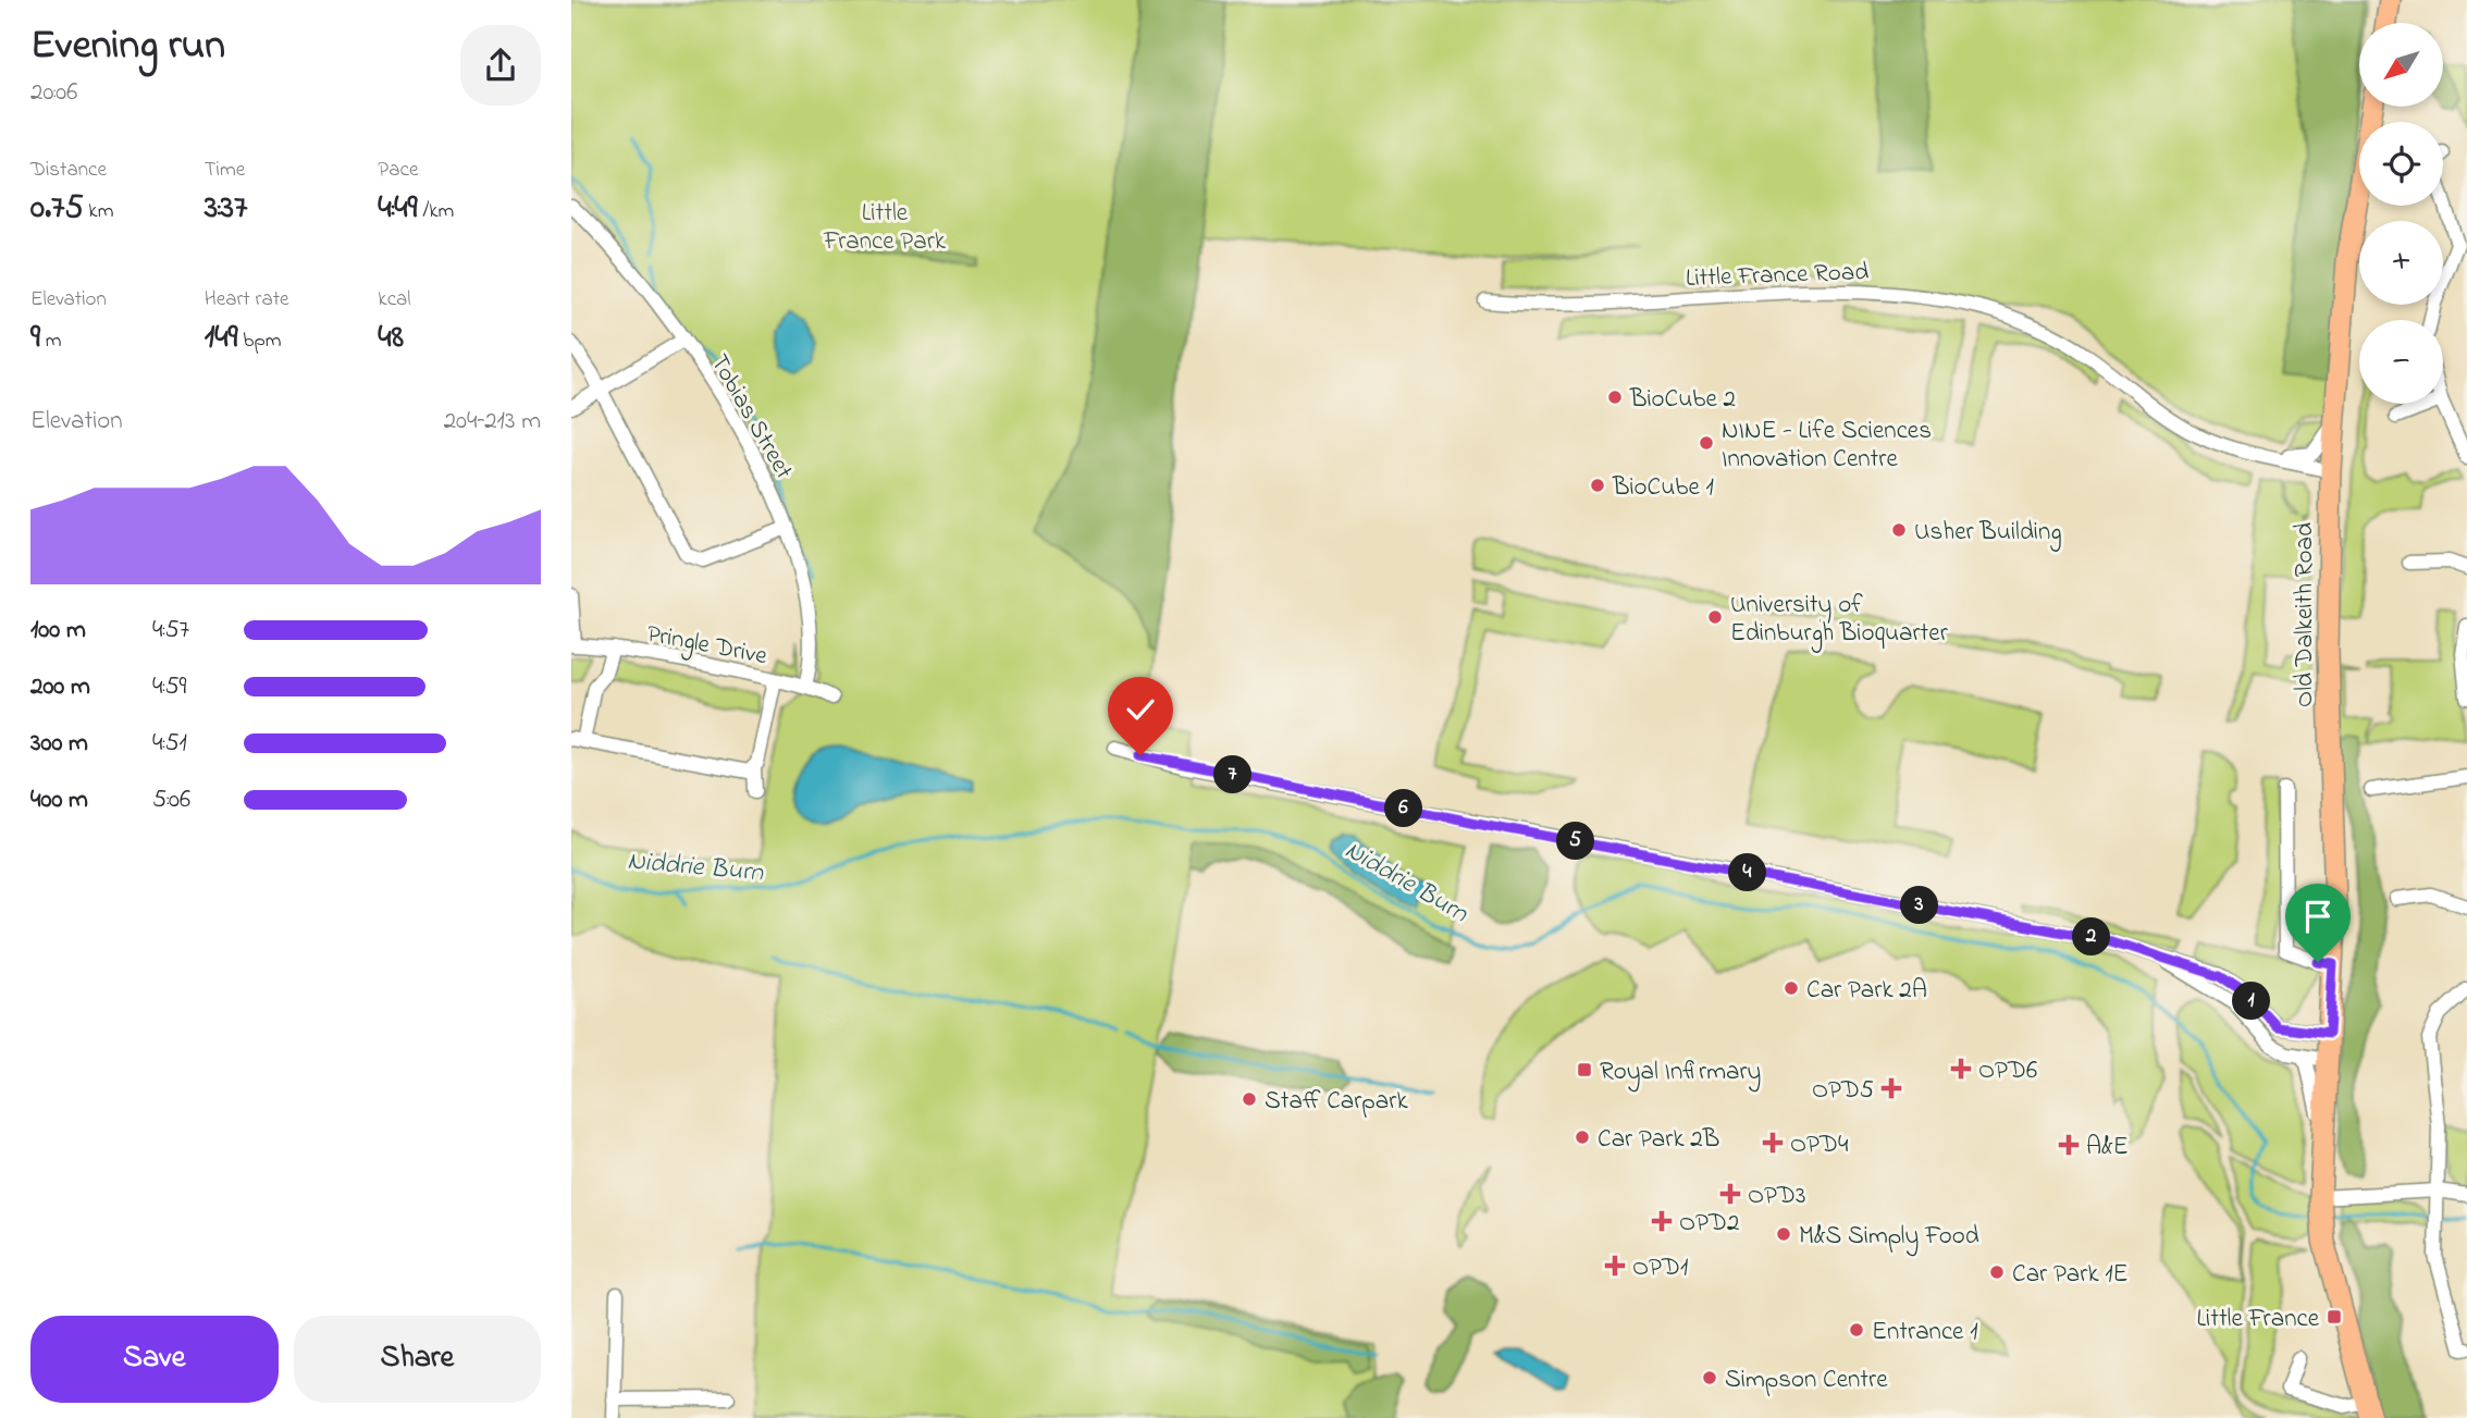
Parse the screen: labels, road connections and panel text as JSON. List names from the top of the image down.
{
  "streets": {
    "main road": ["Old Dalkeith Road"],
    "street": ["Little France Road", "Tobias Street", "Pringle Drive"]
  },
  "crossings": [
    ["Little France Road", "Old Dalkeith Road"],
    ["Tobias Street", "Pringle Drive"]
  ],
  "water": ["Niddrie Burn"],
  "parks": ["Little France Park"],
  "places": {
    "other": [
      "BioCube 2",
      "NINE - Life Sciences Innovation Centre",
      "BioCube 1",
      "Usher Building",
      "University of Edinburgh Bioquarter",
      "Car Park 2A",
      "Staff Carpark",
      "Car Park 2B",
      "M&S Simply Food",
      "Car Park 1E",
      "Entrance 1",
      "Simpson Centre"
    ],
    "health": [
      "OPD6",
      "OPD5",
      "OPD4",
      "A&E",
      "OPD3",
      "OPD2",
      "OPD1"
    ],
    "transit": ["Royal Infirmary", "Little France"]
  },
  "north": "bottom left",
  "page": {
    "heading": ["Evening run", "20:06"],
    "map_buttons": ["+", "−"],
    "stats": [
      ["Distance", "0.75 km"],
      ["Time", "3:37"],
      ["Pace", "4:49 /km"],
      ["Elevation", "9 m"],
      ["Heart rate", "149 bpm"],
      ["kcal", "48"]
    ],
    "chart": ["Elevation", "204–213 m"],
    "list": [
      {
        "name": "100 m",
        "note": "4:57"
      },
      {
        "name": "200 m",
        "note": "4:59"
      },
      {
        "name": "300 m",
        "note": "4:51"
      },
      {
        "name": "400 m",
        "note": "5:06"
      }
    ],
    "pins": [
      "7",
      "6",
      "5",
      "4",
      "3",
      "2",
      "1"
    ],
    "buttons": ["Save", "Share"]
  }
}
